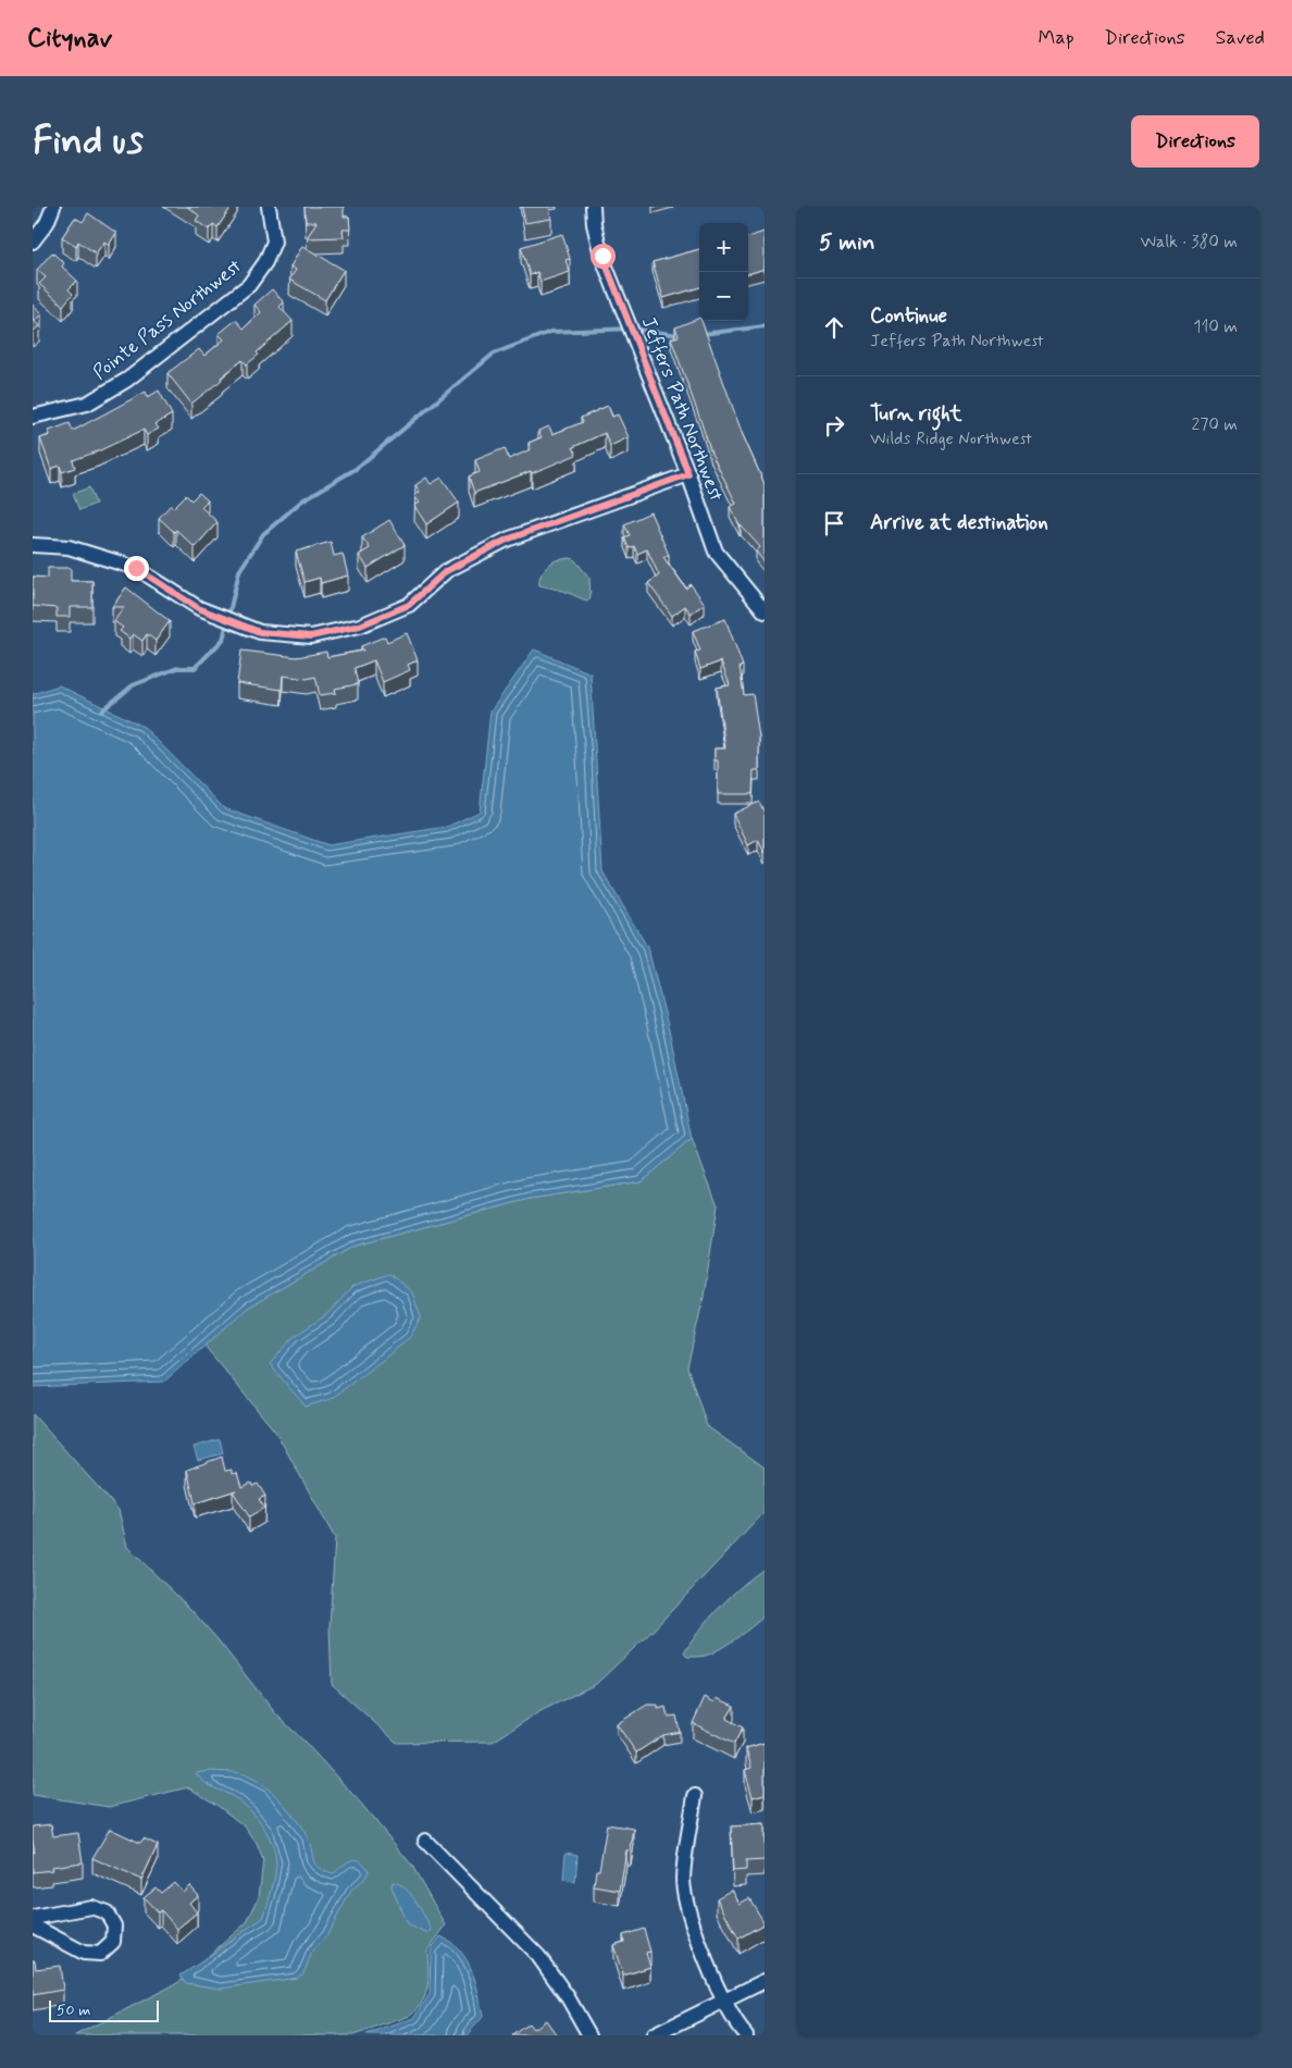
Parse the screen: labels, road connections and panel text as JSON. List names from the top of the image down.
{
  "streets": {
    "street": ["Pointe Pass Northwest", "Jeffers Path Northwest"]
  },
  "scale_bar": "50 m",
  "page": {
    "header": "Citynav",
    "nav": ["Map", "Directions", "Saved"],
    "buttons": "Directions",
    "title": "Find us",
    "heading": ["5 min", "Walk · 380 m"],
    "map_buttons": ["+", "−"],
    "list": [
      ["Continue", "Jeffers Path Northwest", "110 m"],
      ["Turn right", "Wilds Ridge Northwest", "270 m"],
      "Arrive at destination"
    ],
    "scale": "50 m"
  }
}
